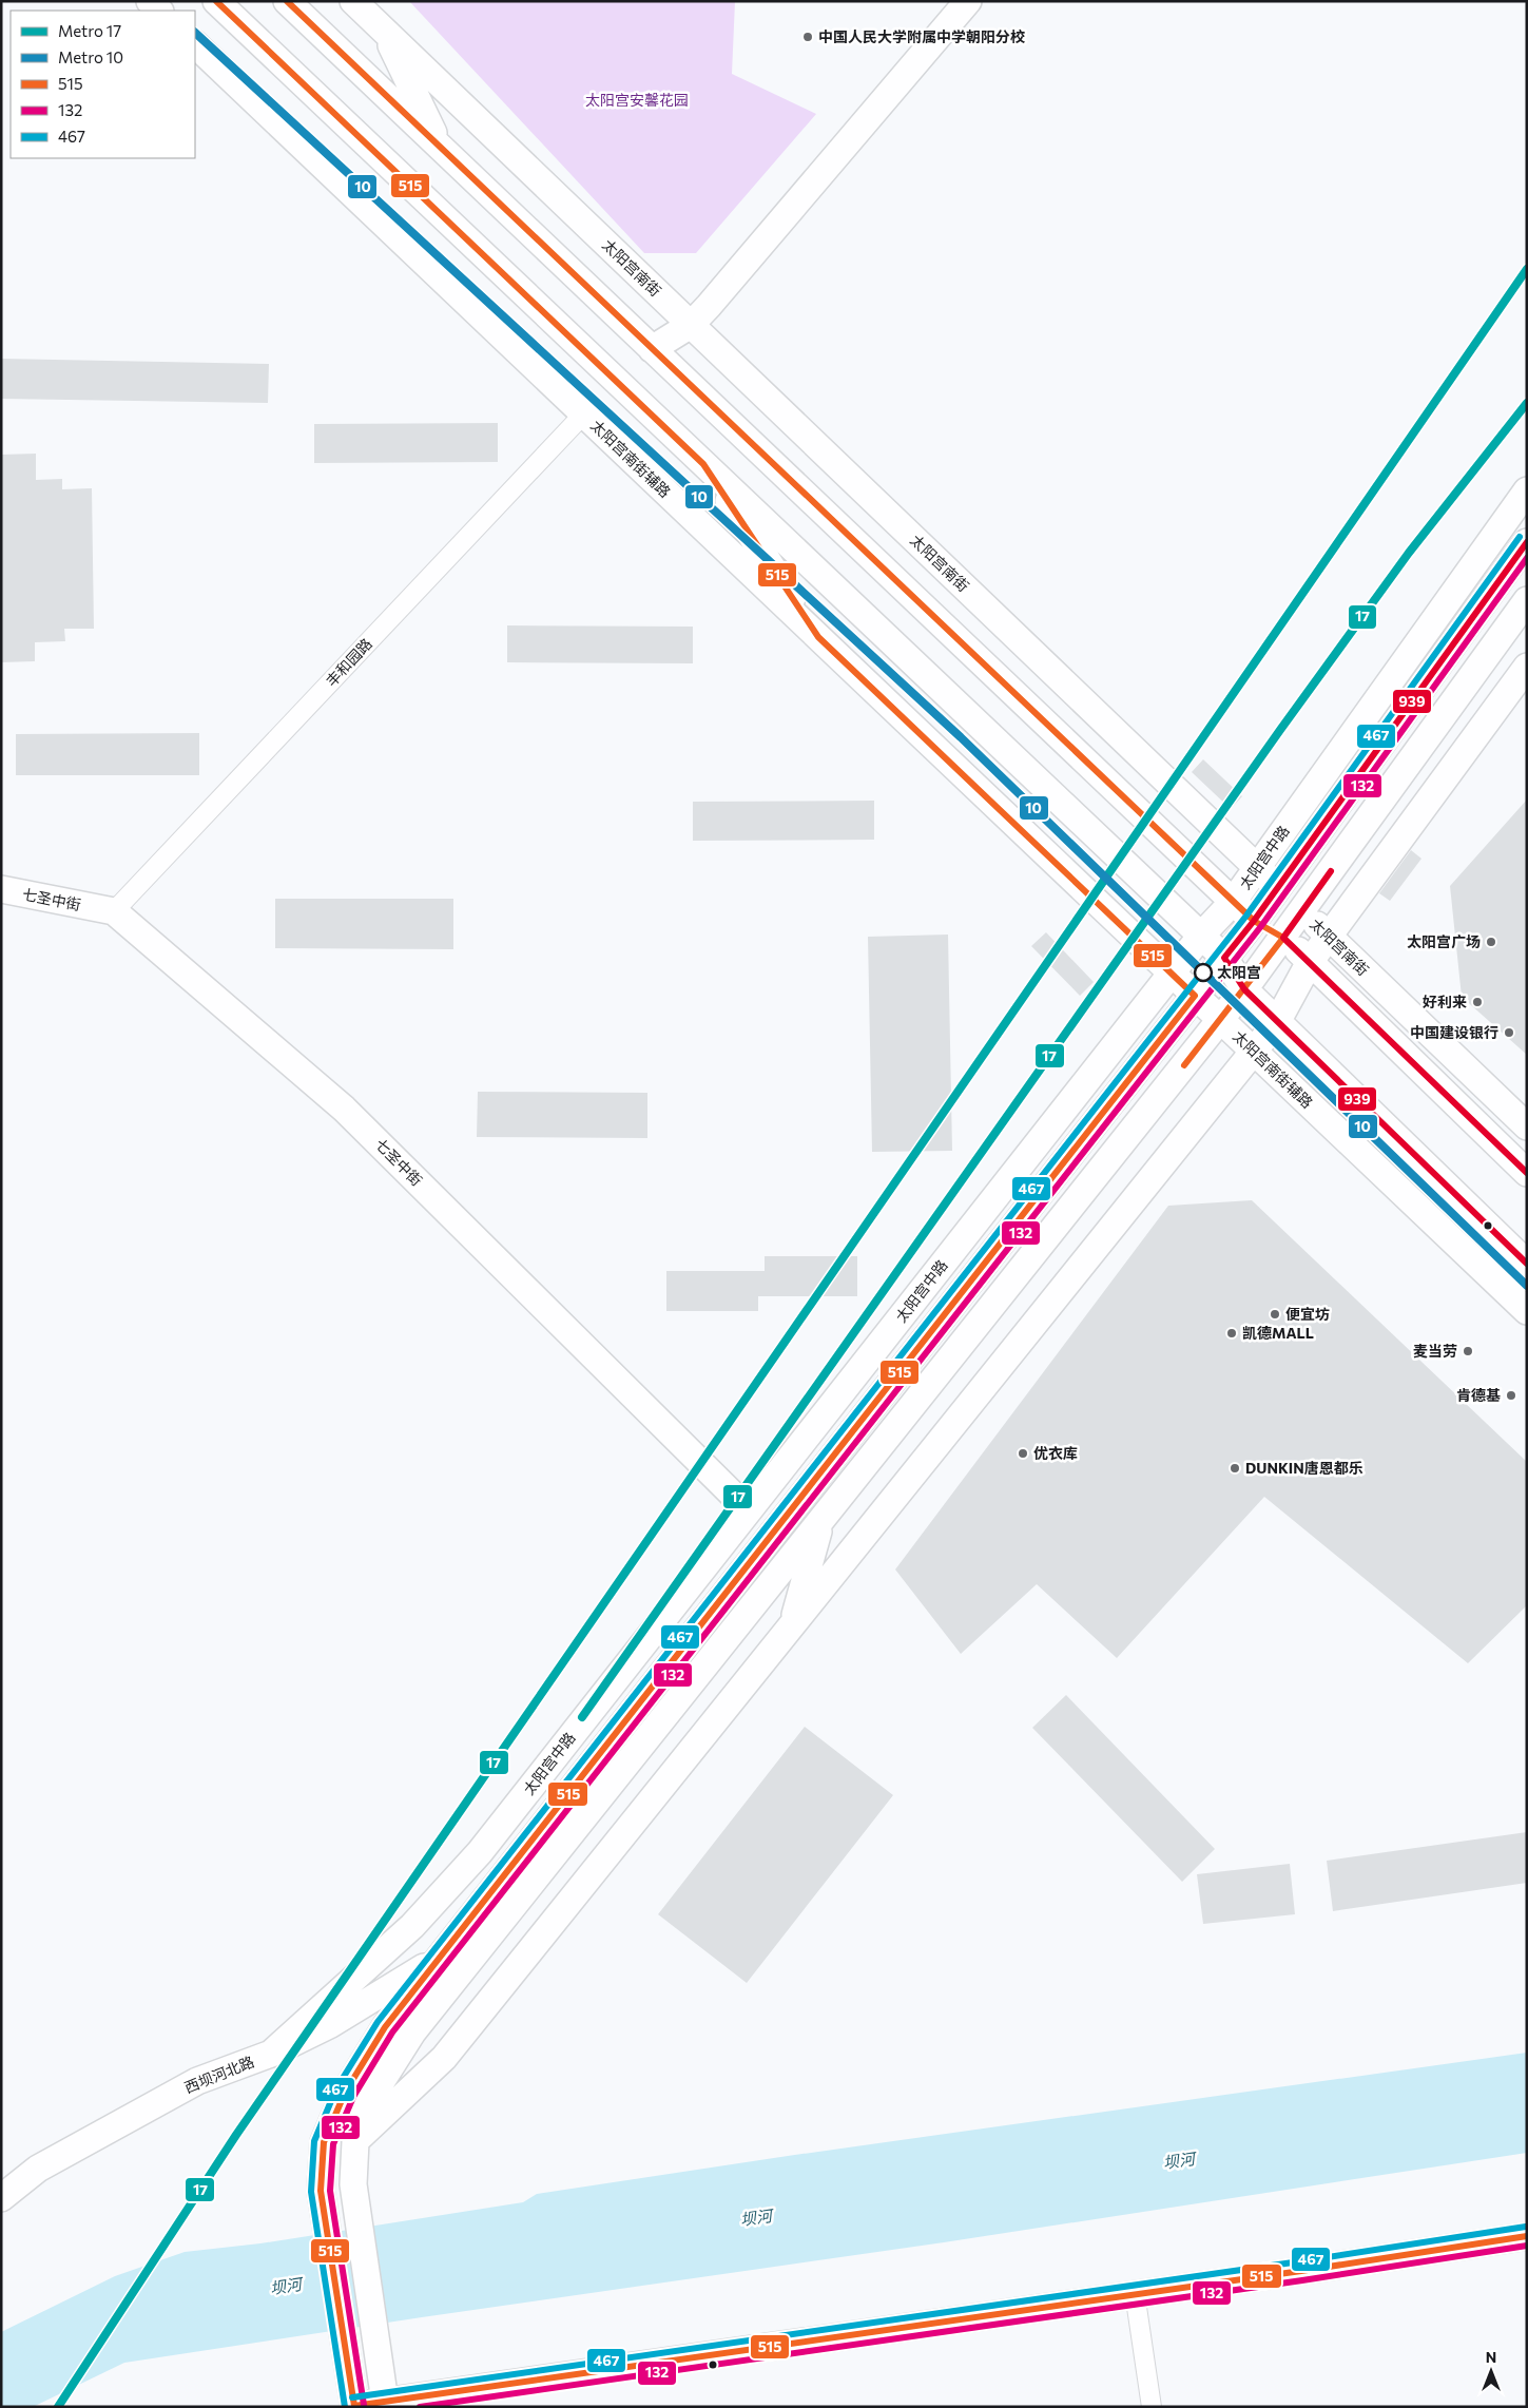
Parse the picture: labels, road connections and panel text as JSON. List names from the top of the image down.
{
  "streets": {
    "street": [
      "太阳宫南街",
      "太阳宫南街辅路",
      "丰和园路",
      "太阳宫中路",
      "七圣中街",
      "西坝河北路"
    ]
  },
  "crossings": [
    ["太阳宫南街", "太阳宫中路"],
    ["太阳宫南街辅路", "丰和园路"],
    ["太阳宫南街辅路", "太阳宫中路"],
    ["丰和园路", "七圣中街"],
    ["太阳宫中路", "七圣中街"],
    ["太阳宫中路", "西坝河北路"]
  ],
  "water": ["坝河"],
  "parks": ["太阳宫安馨花园"],
  "places": [
    "中国人民大学附属中学朝阳分校",
    "太阳宫广场",
    "太阳宫",
    "好利来",
    "中国建设银行",
    "便宜坊",
    "凯德MALL",
    "麦当劳",
    "肯德基",
    "优衣库",
    "DUNKIN唐恩都乐"
  ],
  "lines": [
    "transit line 515",
    "metro line 10",
    "metro line 17",
    "transit line 467",
    "transit line 939",
    "transit line 132"
  ],
  "legend": [
    "Metro 17",
    "Metro 10",
    "515",
    "132",
    "467"
  ],
  "north": "top"
}
